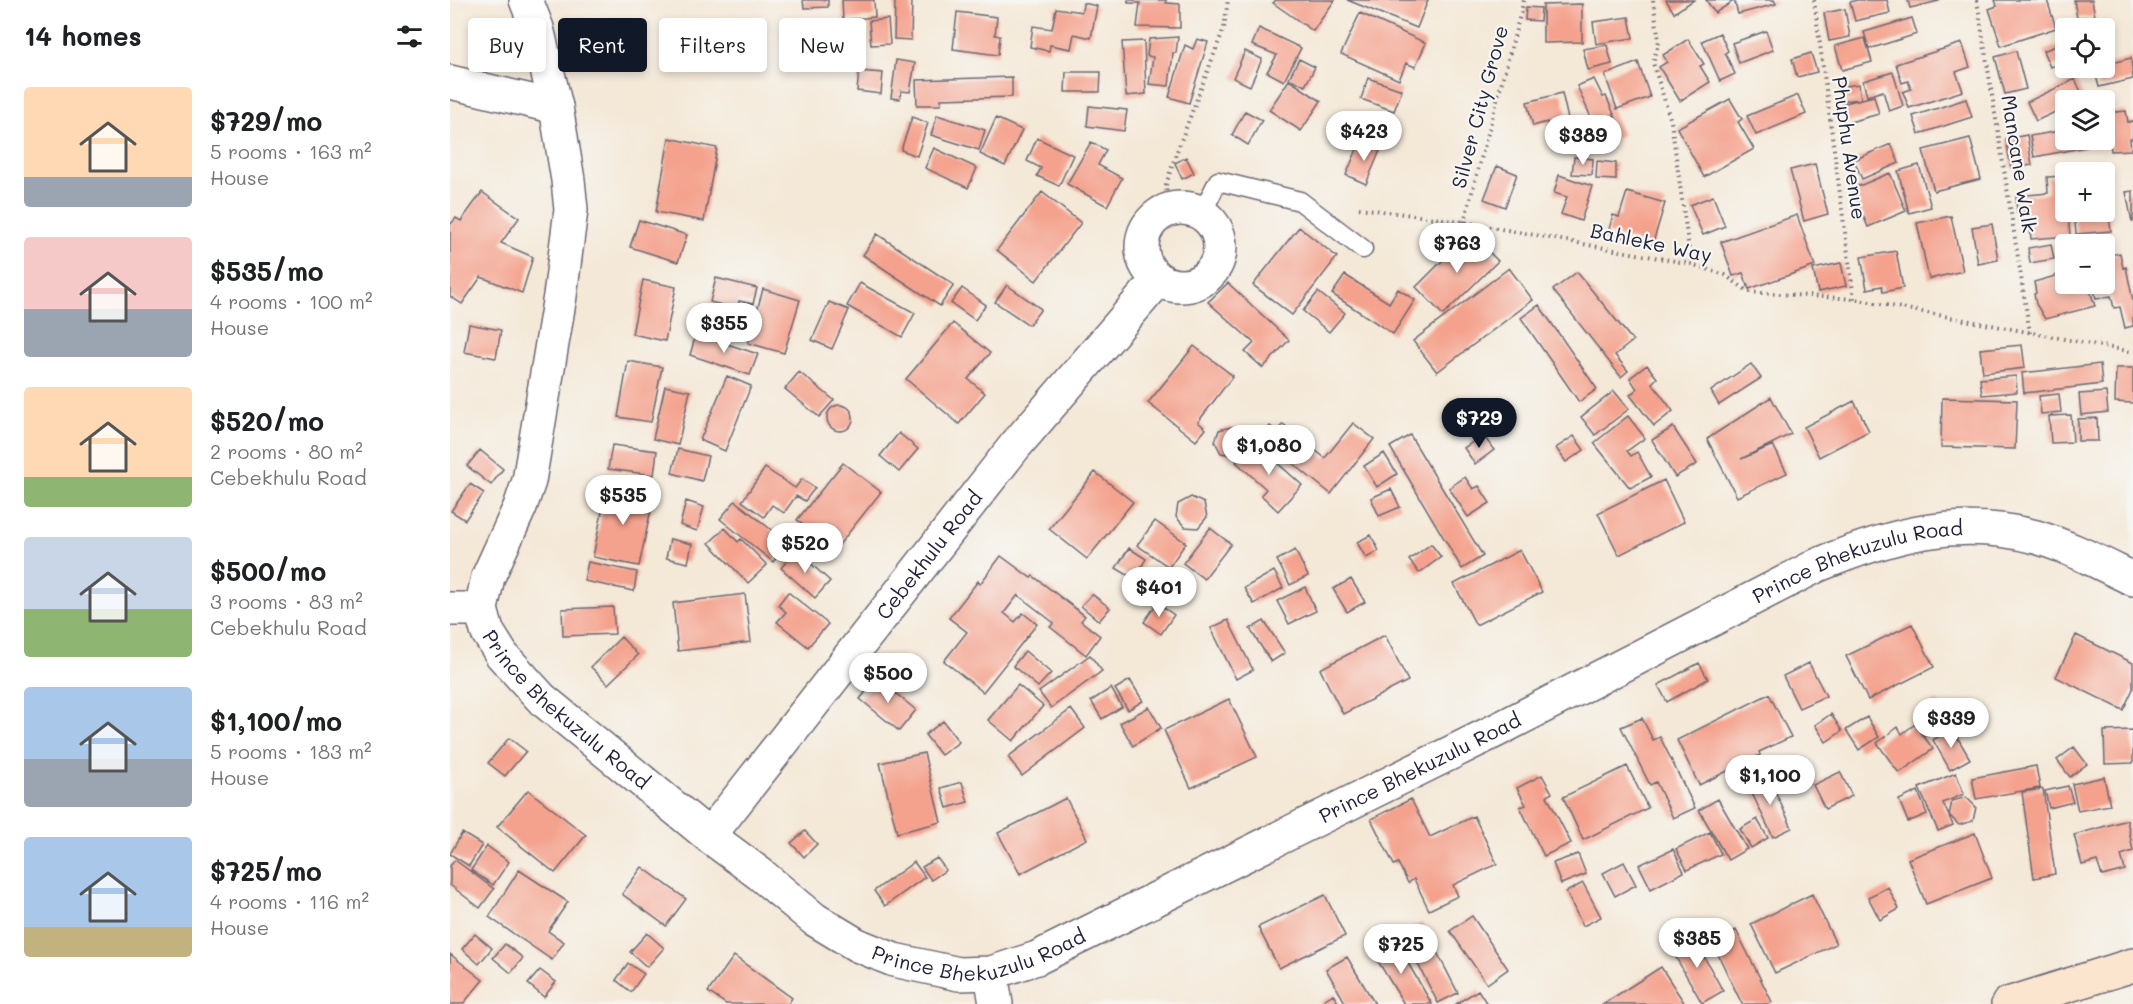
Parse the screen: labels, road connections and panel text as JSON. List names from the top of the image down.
{
  "streets": {
    "street": ["Cebekhulu Road", "Prince Bhekuzulu Road"],
    "path": [
      "Silver City Grove",
      "Phuphu Avenue",
      "Mancane Walk",
      "Bahleke Way"
    ]
  },
  "crossings": [
    ["Silver City Grove", "Bahleke Way"],
    ["Phuphu Avenue", "Bahleke Way"],
    ["Mancane Walk", "Bahleke Way"],
    ["Cebekhulu Road", "Prince Bhekuzulu Road"]
  ],
  "page": {
    "heading": "14 homes",
    "map_buttons": ["+", "−"],
    "chip": [
      "Buy",
      "Rent",
      "Filters",
      "New"
    ],
    "list": [
      {
        "name": "$729/mo",
        "note": "5 rooms · 163 m² · House"
      },
      {
        "name": "$535/mo",
        "note": "4 rooms · 100 m² · House"
      },
      {
        "name": "$520/mo",
        "note": "2 rooms · 80 m² · Cebekhulu Road"
      },
      {
        "name": "$500/mo",
        "note": "3 rooms · 83 m² · Cebekhulu Road"
      },
      {
        "name": "$1,100/mo",
        "note": "5 rooms · 183 m² · House"
      },
      {
        "name": "$725/mo",
        "note": "4 rooms · 116 m² · House"
      }
    ],
    "price": [
      "$423",
      "$389",
      "$763",
      "$355",
      "$729",
      "$1,080",
      "$535",
      "$520",
      "$401",
      "$500",
      "$339",
      "$1,100",
      "$385",
      "$725"
    ]
  }
}
